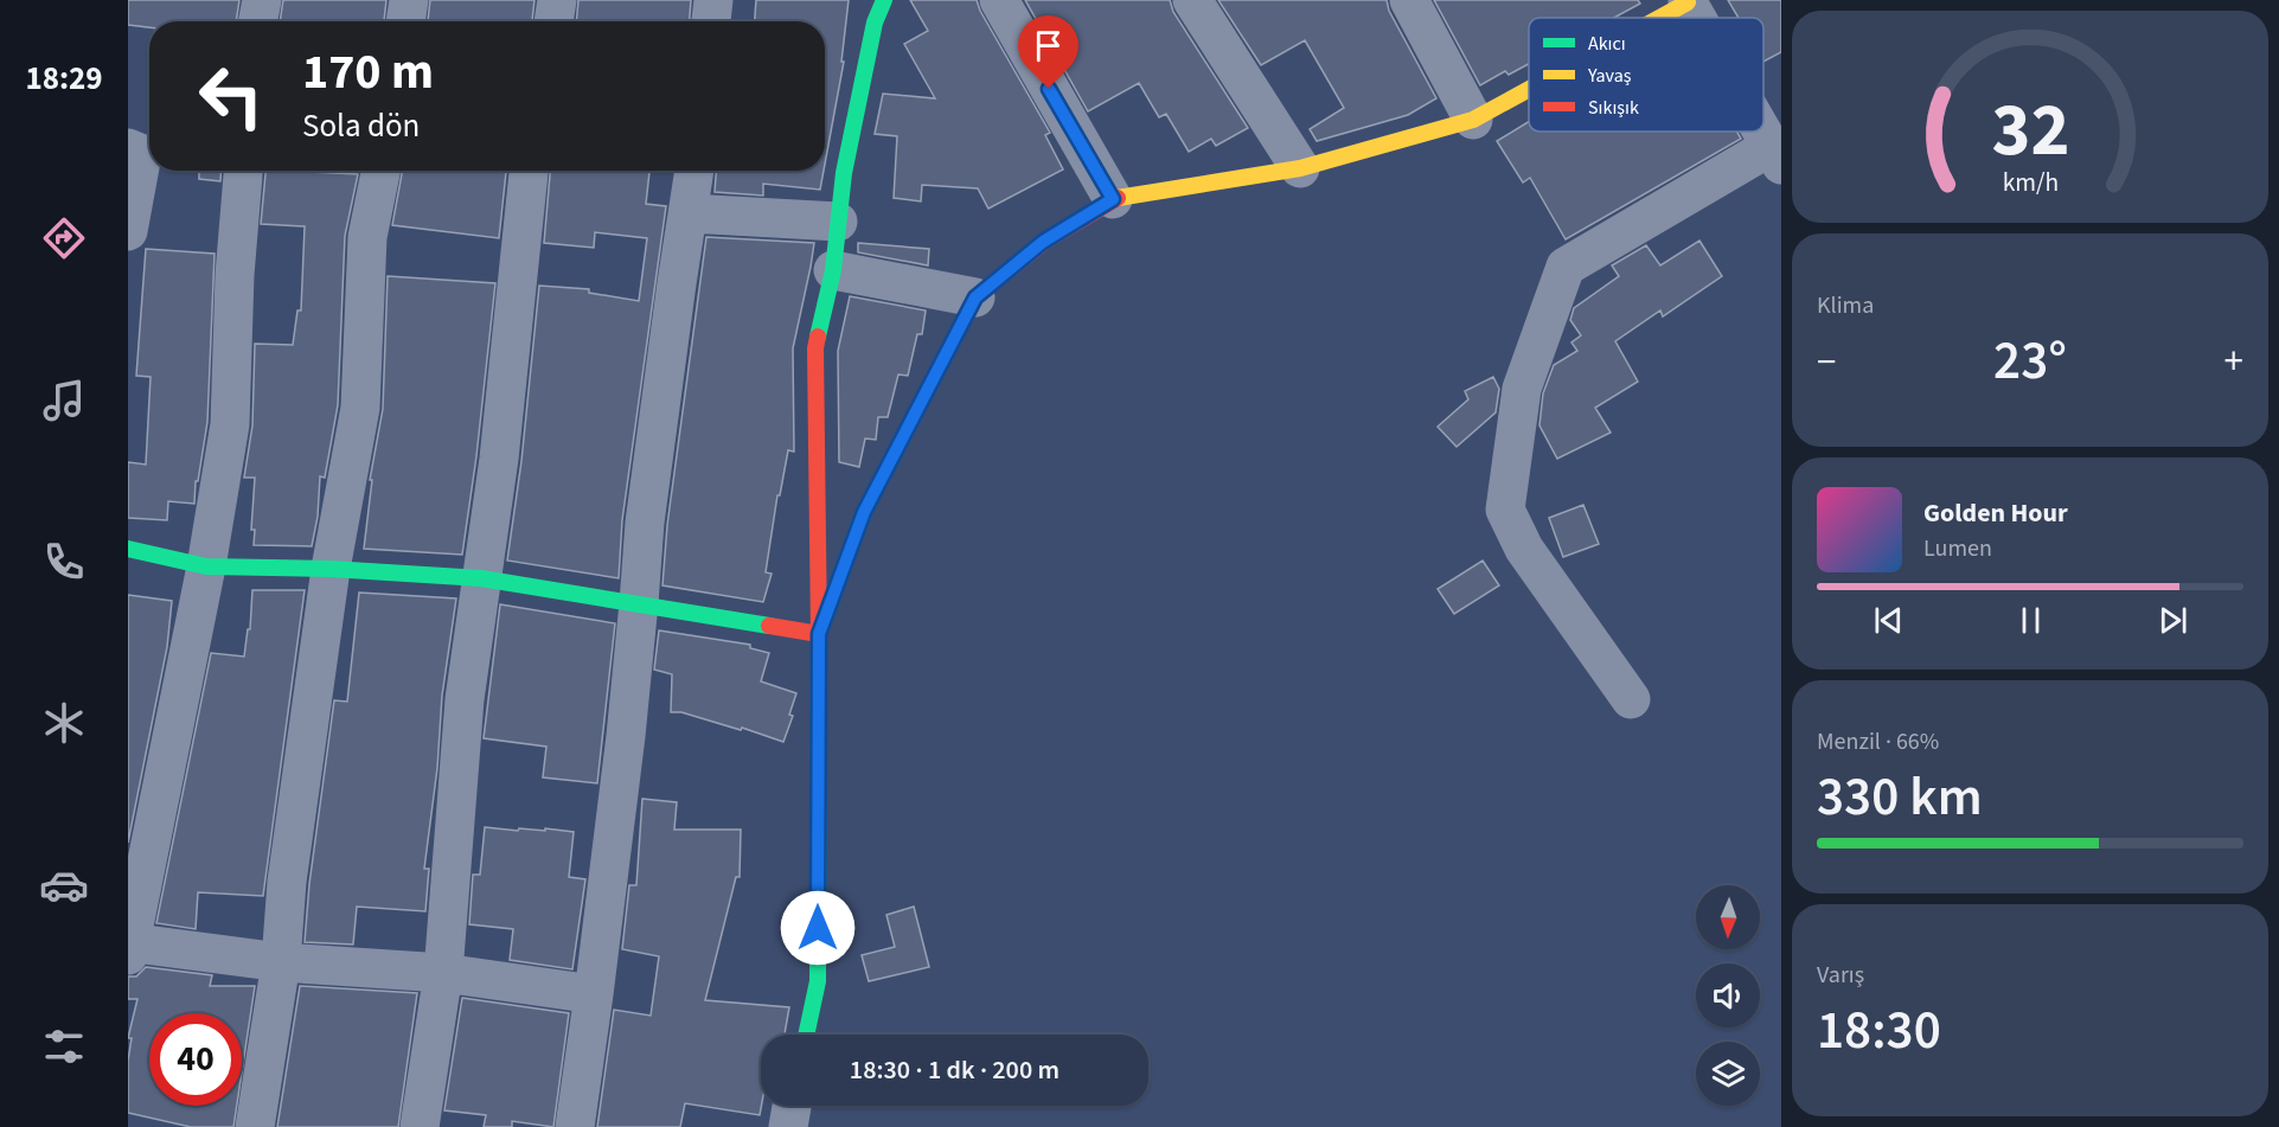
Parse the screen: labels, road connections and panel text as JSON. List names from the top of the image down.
{
  "legend": ["Akıcı", "Yavaş", "Sıkışık"],
  "north": "bottom",
  "page": {
    "tabs": "18:29",
    "turn": ["170 m", "Sola dön"],
    "tile": [
      "Klima",
      ["Menzil · 66%", "330 km"],
      ["Varış", "18:30"]
    ],
    "heat": ["−", "23°", "+"],
    "song": ["Golden Hour", "Lumen"],
    "limit": "40",
    "trip": "18:30 · 1 dk · 200 m",
    "gauge": ["32", "km/h"]
  }
}
